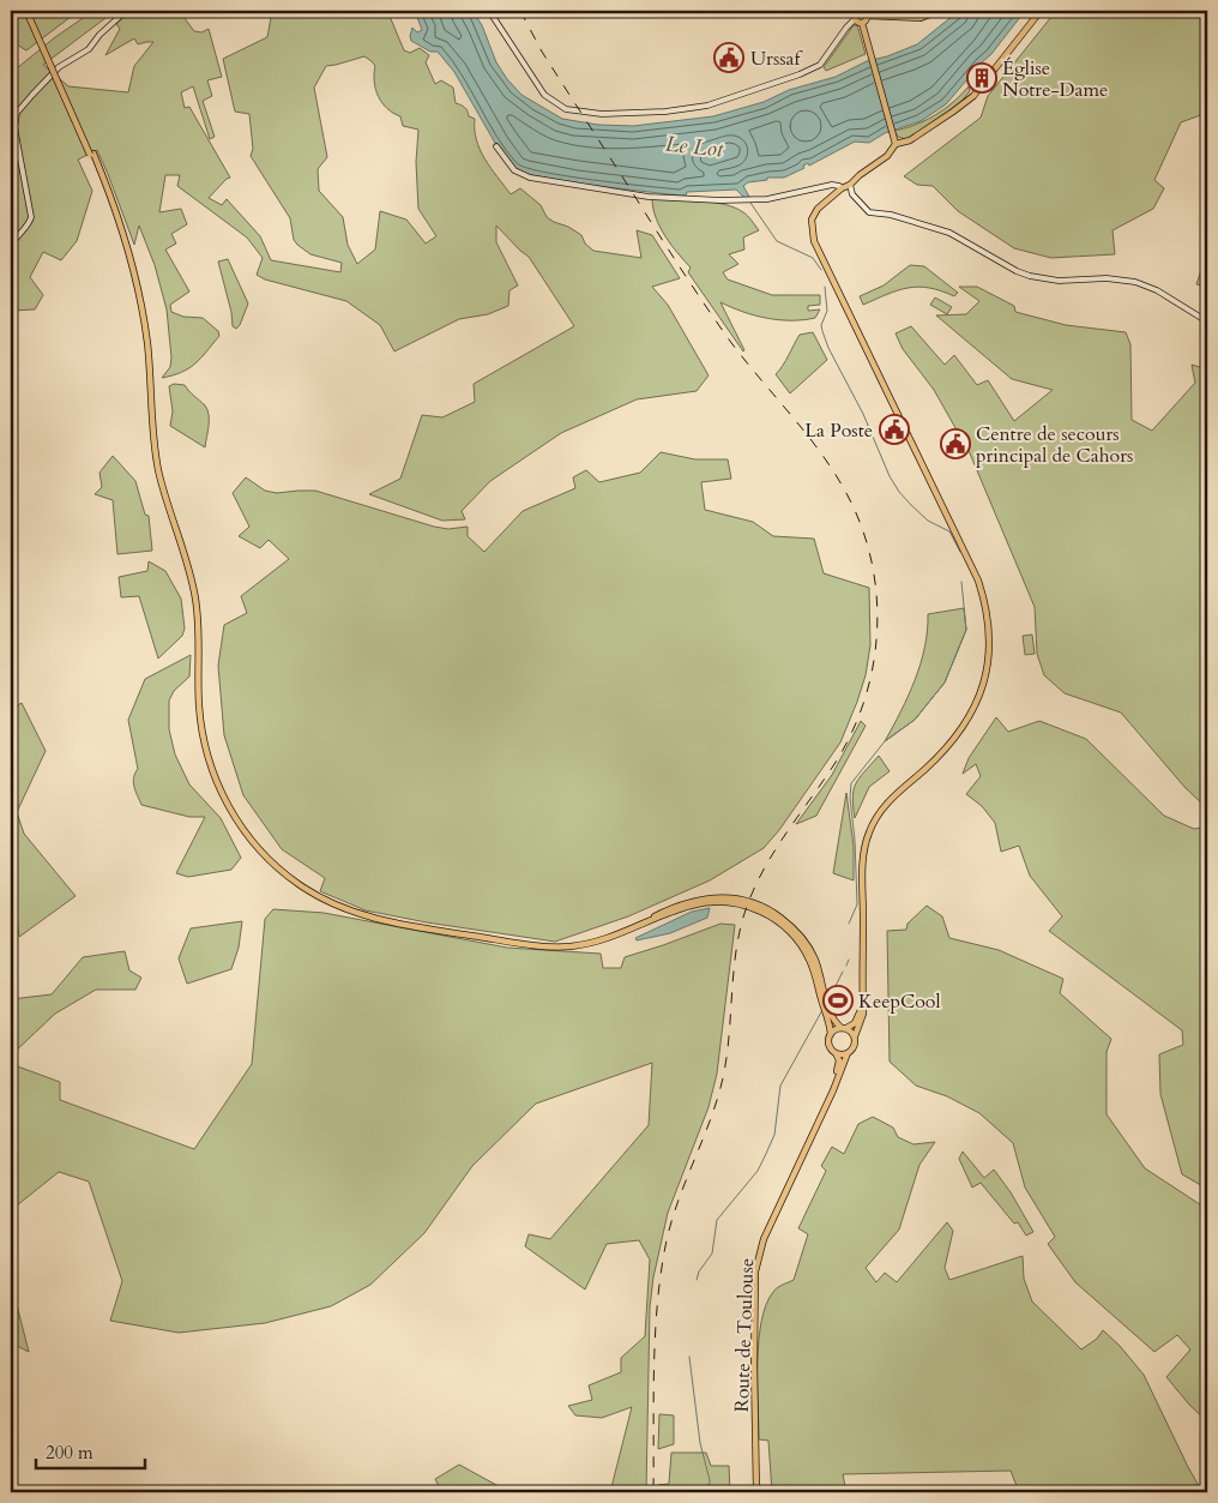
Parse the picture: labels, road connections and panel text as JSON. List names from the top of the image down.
{
  "streets": {
    "main road": ["Route de Toulouse"]
  },
  "water": ["Le Lot"],
  "places": {
    "public building": ["Urssaf", "La Poste", "Centre de secours principal de Cahors"],
    "building": ["Église Notre-Dame"],
    "sports": ["KeepCool"]
  },
  "scale_bar": "200 m"
}
